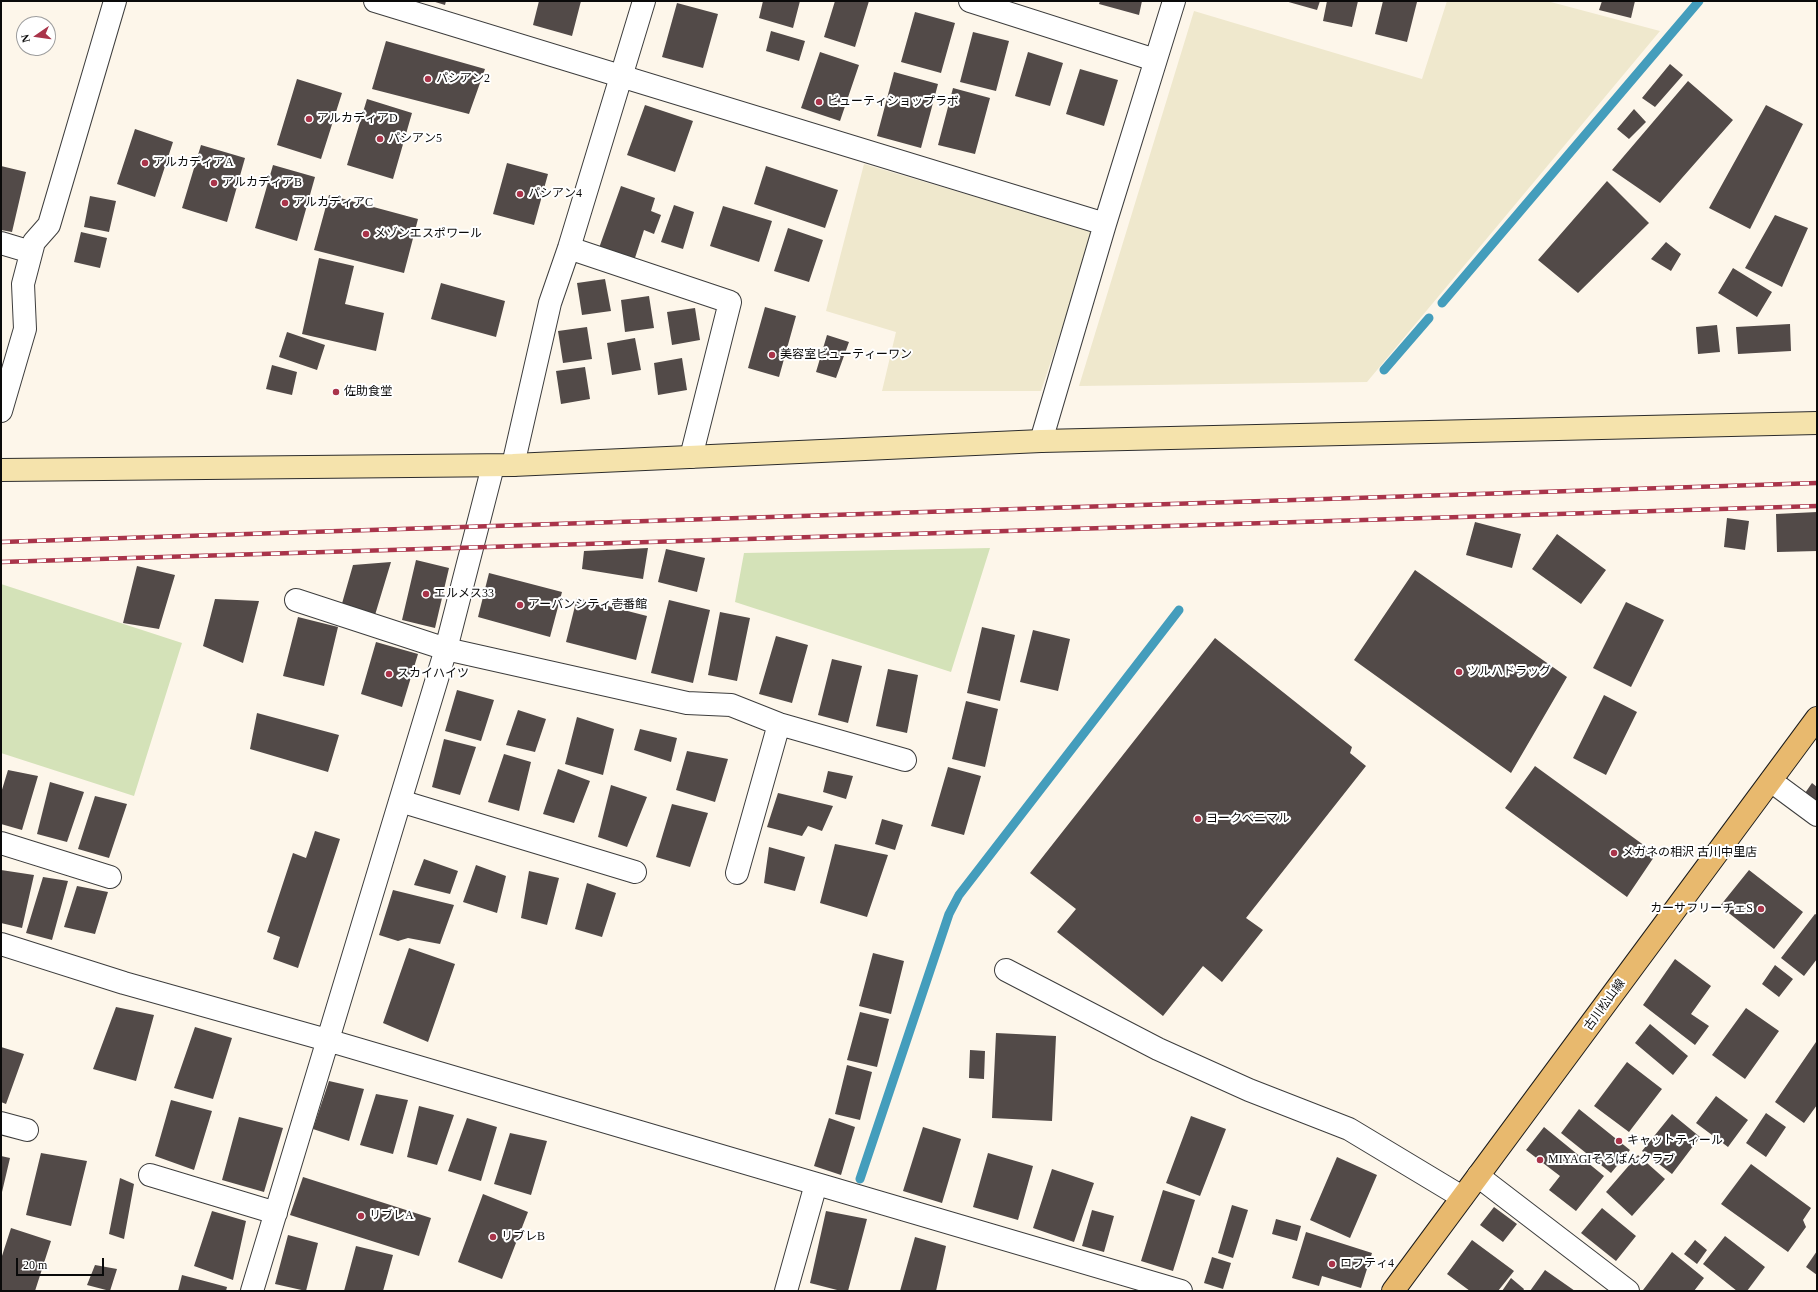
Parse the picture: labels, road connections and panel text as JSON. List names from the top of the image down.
{
  "streets": {
    "main road": ["古川松山線"]
  },
  "places": [
    "パシアン2",
    "ビューティショップラボ",
    "アルカディアD",
    "パシアン5",
    "アルカディアA",
    "アルカディアB",
    "パシアン4",
    "アルカディアC",
    "メゾンエスポワール",
    "美容室ビューティーワン",
    "佐助食堂",
    "エルメス33",
    "アーバンシティ壱番館",
    "ツルハドラッグ",
    "スカイハイツ",
    "ヨークベニマル",
    "メガネの相沢 古川中里店",
    "カーサフリーチェS",
    "キャットティール",
    "MIYAGIそろばんクラブ",
    "リブレA",
    "リブレB",
    "ロフティ4"
  ],
  "scale_bar": "20 m",
  "north": "left"
}
